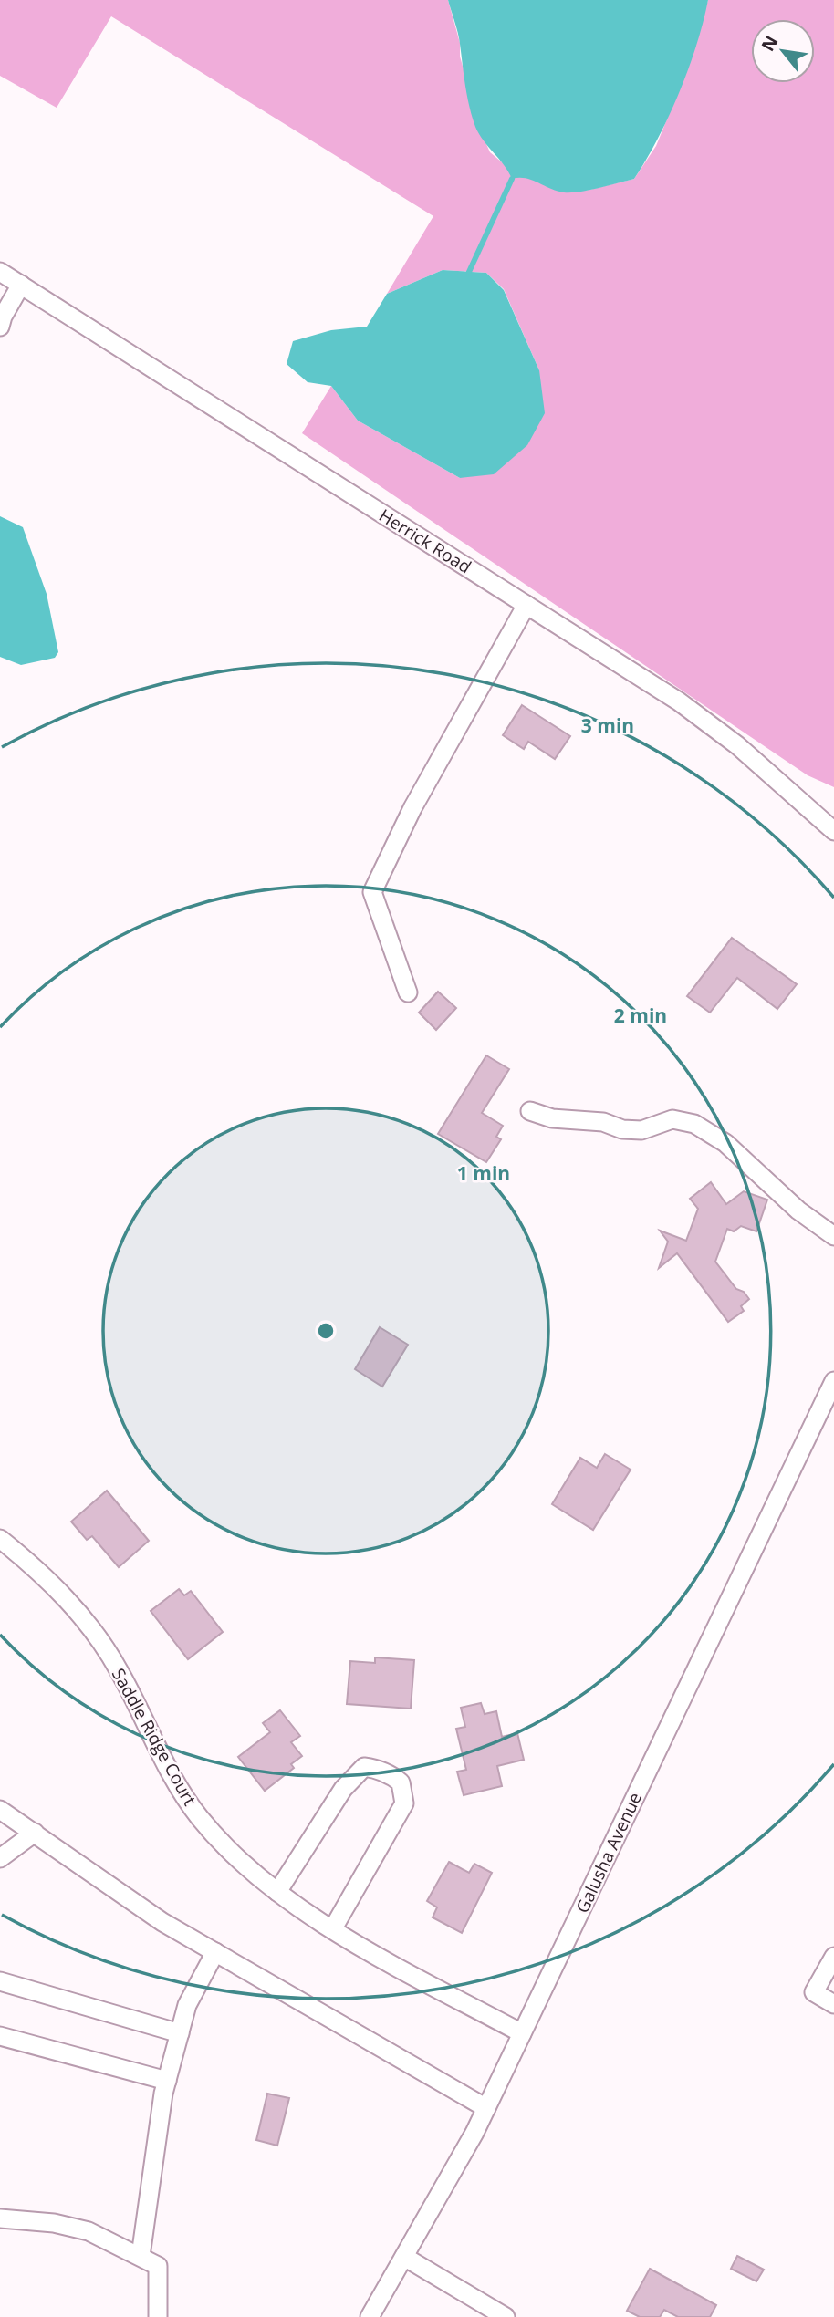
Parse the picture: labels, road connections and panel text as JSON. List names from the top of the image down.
{
  "streets": {
    "street": ["Herrick Road", "Saddle Ridge Court", "Galusha Avenue"]
  },
  "crossings": [
    ["Saddle Ridge Court", "Galusha Avenue"]
  ],
  "north": "top left",
  "rings": ["3 min", "2 min", "1 min"]
}
